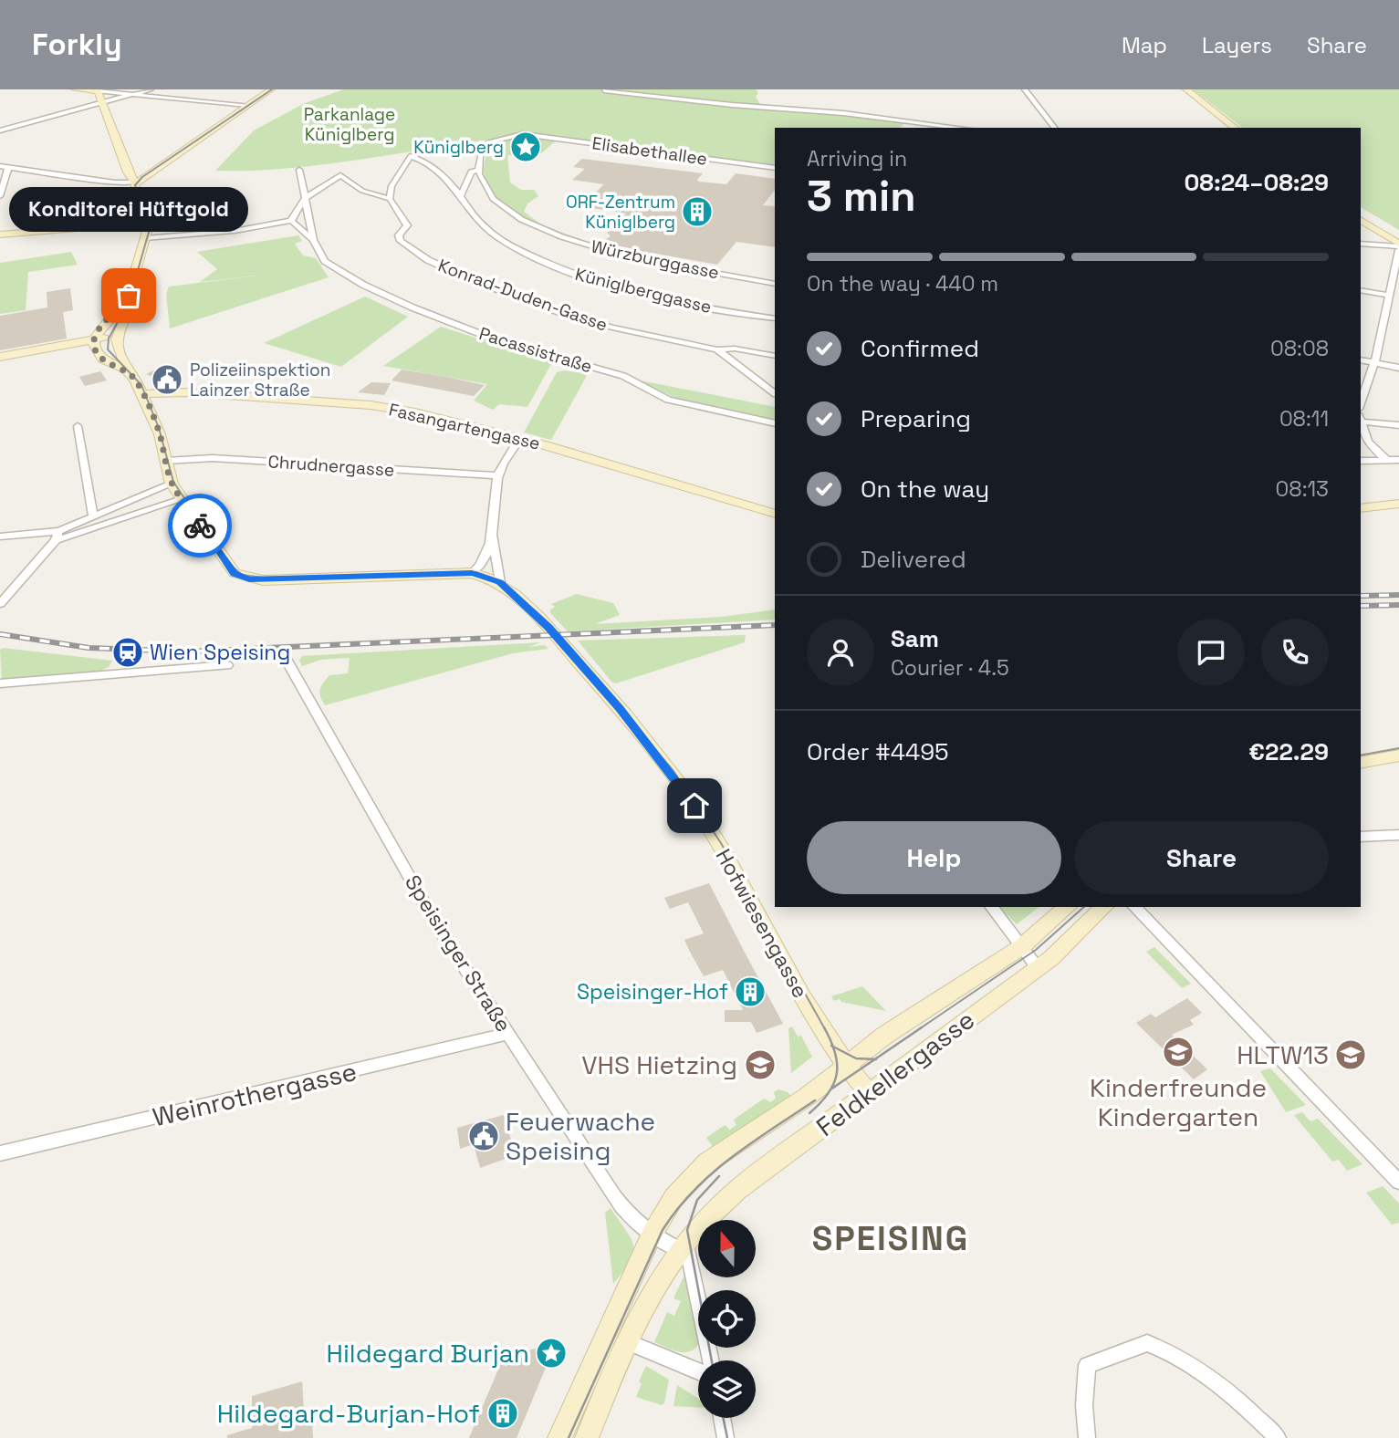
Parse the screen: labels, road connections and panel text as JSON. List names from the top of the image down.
{
  "streets": {
    "main road": ["Fasangartengasse", "Hofwiesengasse", "Feldkellergasse"],
    "street": [
      "Elisabethallee",
      "Würzburggasse",
      "Küniglberggasse",
      "Konrad-Duden-Gasse",
      "Pacassistraße",
      "Chrudnergasse",
      "Speisinger Straße",
      "Weinrothergasse"
    ]
  },
  "crossings": [
    ["Küniglberggasse", "Konrad-Duden-Gasse"],
    ["Fasangartengasse", "Hofwiesengasse"],
    ["Chrudnergasse", "Hofwiesengasse"],
    ["Hofwiesengasse", "Feldkellergasse"],
    ["Speisinger Straße", "Feldkellergasse"],
    ["Speisinger Straße", "Weinrothergasse"]
  ],
  "districts": ["SPEISING"],
  "parks": ["Parkanlage Küniglberg"],
  "places": {
    "place": ["Küniglberg", "Hildegard Burjan"],
    "building": ["ORF-Zentrum Küniglberg", "Speisinger-Hof", "Hildegard-Burjan-Hof"],
    "other": ["Konditorei Hüftgold"],
    "public building": ["Polizeiinspektion Lainzer Straße", "Feuerwache Speising"],
    "station": ["Wien Speising"],
    "school or university": ["Kinderfreunde Kindergarten", "HLTW13", "VHS Hietzing"]
  },
  "north": "top",
  "page": {
    "header": "Forkly",
    "nav": ["Map", "Layers", "Share"],
    "heading": ["3 min", "Arriving in", "08:24–08:29"],
    "panel": [
      "Sam",
      "Courier · 4.5",
      "Order #4495",
      "€22.29"
    ],
    "bubble": "Konditorei Hüftgold",
    "bar": "On the way · 440 m",
    "list": [
      ["Confirmed", "08:08"],
      ["Preparing", "08:11"],
      ["On the way", "08:13"],
      "Delivered"
    ],
    "buttons": ["Help", "Share"]
  }
}
